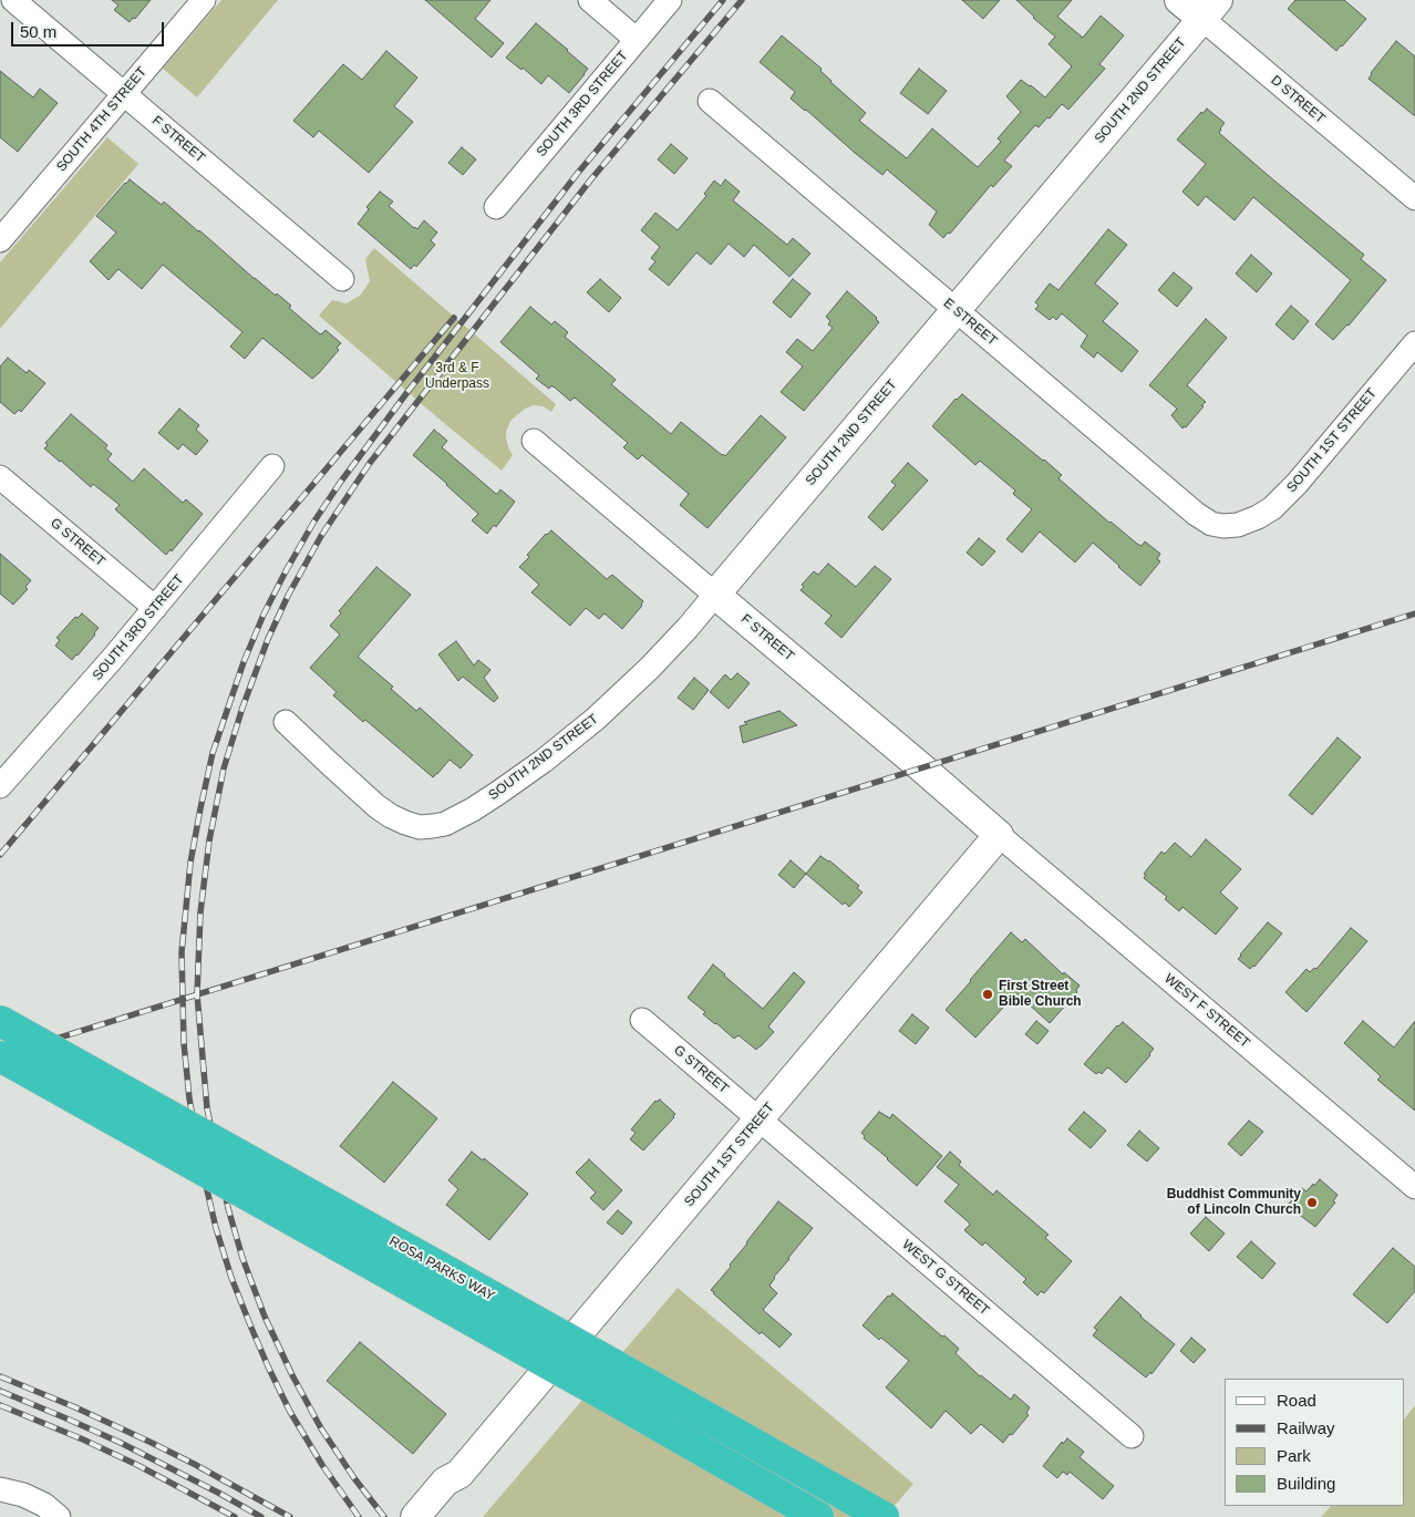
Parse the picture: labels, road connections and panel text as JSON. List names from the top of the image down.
{
  "streets": {
    "highway": ["ROSA PARKS WAY"],
    "street": [
      "SOUTH 2ND STREET",
      "D STREET",
      "SOUTH 3RD STREET",
      "SOUTH 4TH STREET",
      "F STREET",
      "E STREET",
      "SOUTH 1ST STREET",
      "G STREET",
      "WEST F STREET",
      "WEST G STREET"
    ]
  },
  "crossings": [
    ["SOUTH 2ND STREET", "D STREET"],
    ["SOUTH 2ND STREET", "F STREET"],
    ["SOUTH 2ND STREET", "E STREET"],
    ["SOUTH 3RD STREET", "G STREET"],
    ["SOUTH 4TH STREET", "F STREET"],
    ["F STREET", "SOUTH 1ST STREET"],
    ["F STREET", "WEST F STREET"],
    ["E STREET", "SOUTH 1ST STREET"],
    ["SOUTH 1ST STREET", "G STREET"],
    ["SOUTH 1ST STREET", "WEST F STREET"],
    ["SOUTH 1ST STREET", "WEST G STREET"],
    ["G STREET", "WEST G STREET"]
  ],
  "parks": ["3rd & F Underpass"],
  "places": ["First Street Bible Church", "Buddhist Community of Lincoln Church"],
  "legend": [
    "Road",
    "Railway",
    "Park",
    "Building"
  ],
  "scale_bar": "50 m"
}
